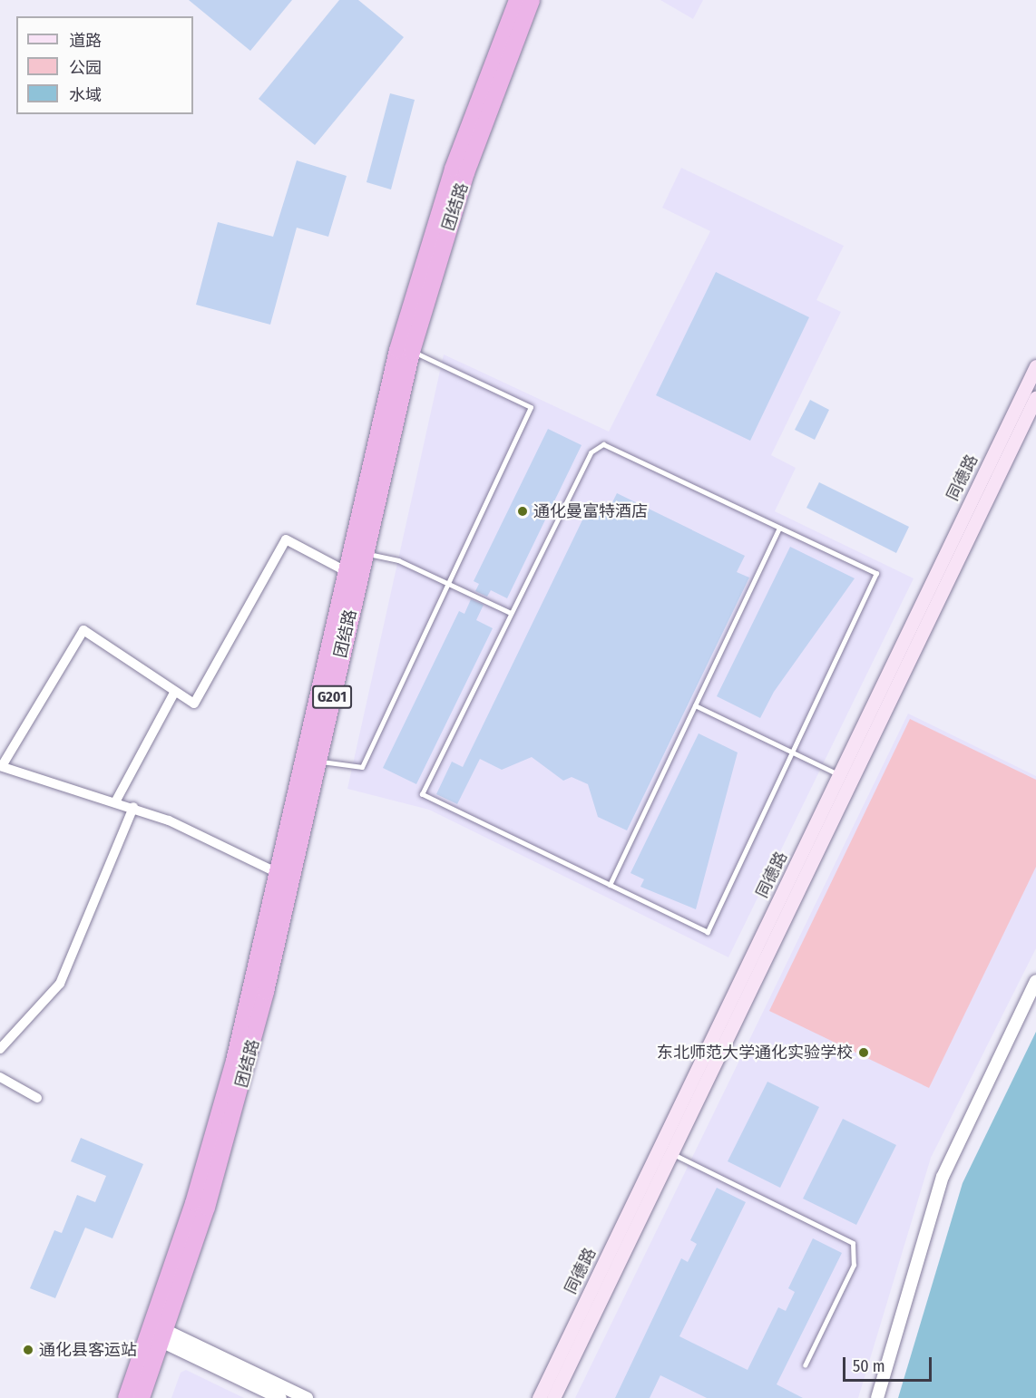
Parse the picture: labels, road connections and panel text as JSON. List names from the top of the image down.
{
  "streets": {
    "highway": ["团结路", "G201"],
    "main road": ["同德路"]
  },
  "places": ["通化曼富特酒店", "东北师范大学通化实验学校", "通化县客运站"],
  "legend": ["道路", "公园", "水域"],
  "scale_bar": "50 m"
}
